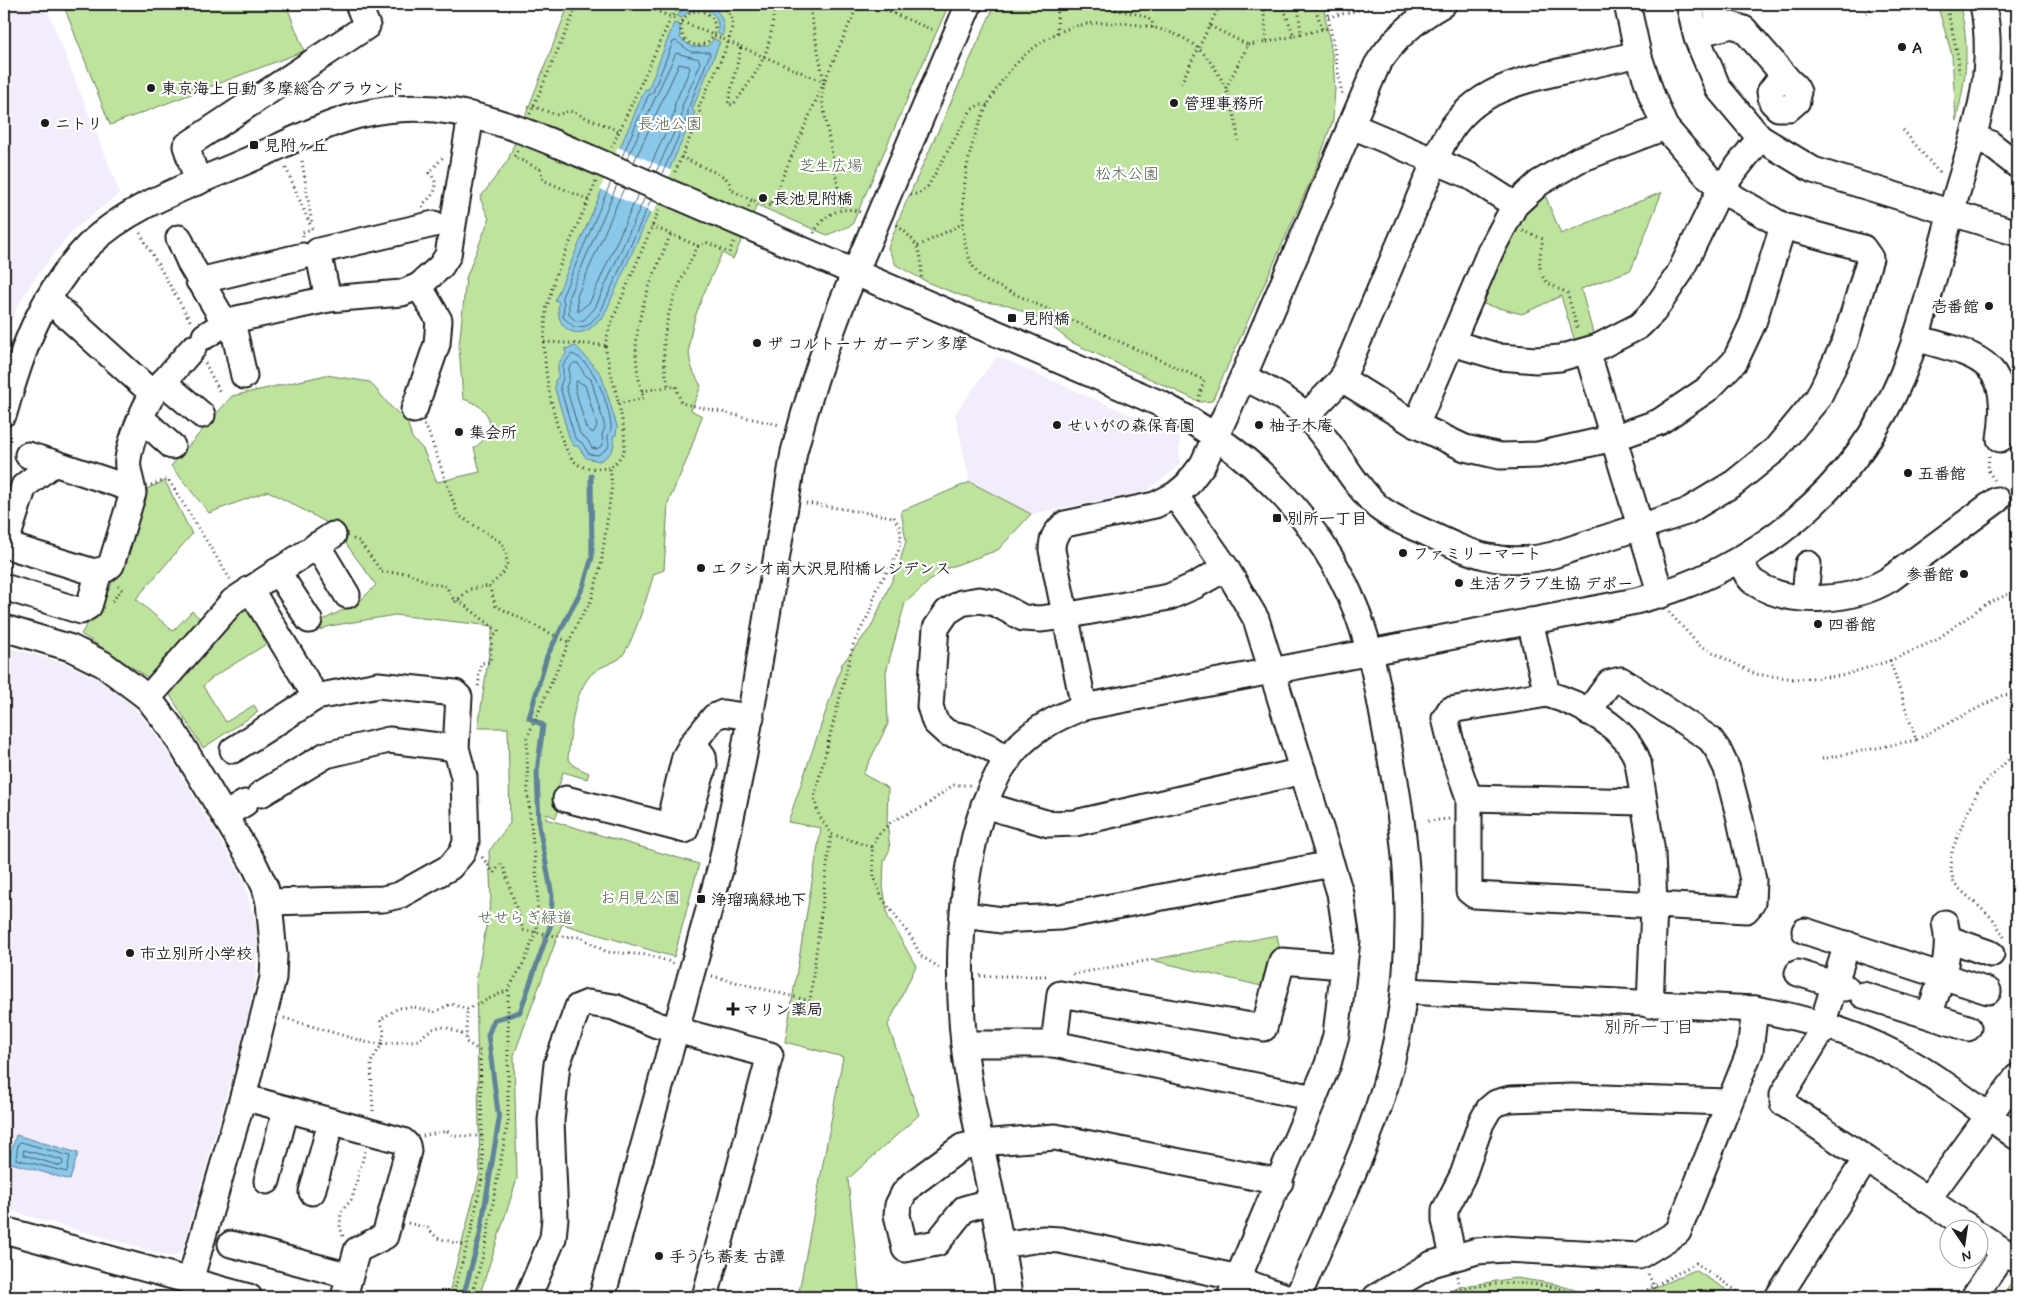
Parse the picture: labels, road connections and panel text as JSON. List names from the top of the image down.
{
  "districts": ["別所一丁目"],
  "parks": [
    "長池公園",
    "芝生広場",
    "松木公園",
    "お月見公園",
    "せせらぎ緑道"
  ],
  "places": {
    "other": [
      "A",
      "東京海上日動 多摩総合グラウンド",
      "管理事務所",
      "ニトリ",
      "長池見附橋",
      "壱番館",
      "ザ コルトーナ ガーデン多摩",
      "せいがの森保育園",
      "柚子木庵",
      "集会所",
      "五番館",
      "ファミリーマート",
      "エクシオ南大沢見附橋レジデンス",
      "参番館",
      "生活クラブ生協 デポー",
      "四番館",
      "市立別所小学校",
      "手うち蕎麦 古譚"
    ],
    "transit": [
      "見附ヶ丘",
      "見附橋",
      "別所一丁目",
      "浄瑠璃緑地下"
    ],
    "health": ["マリン薬局"]
  },
  "north": "bottom"
}
